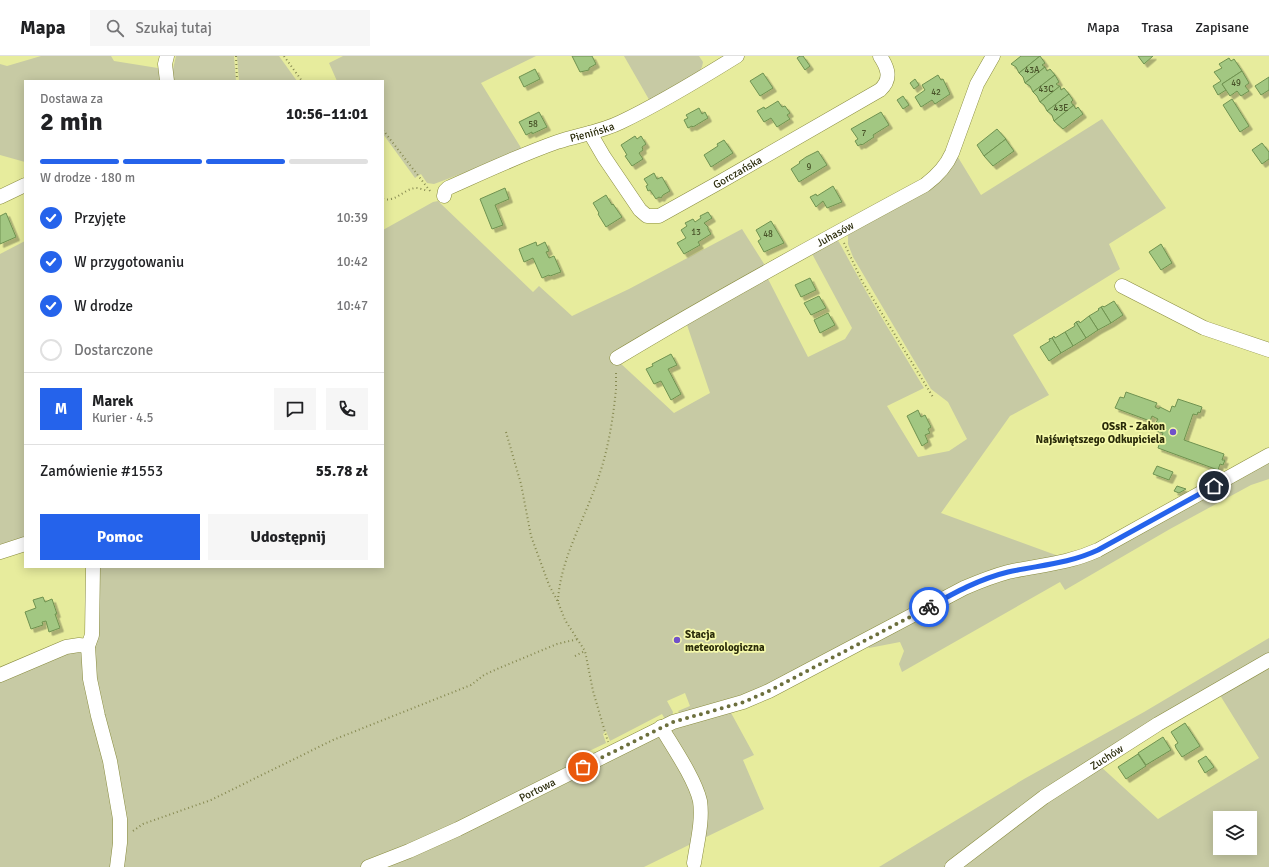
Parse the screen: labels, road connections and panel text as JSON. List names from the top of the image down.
{
  "streets": {
    "street": [
      "Pienińska",
      "Gorczańska",
      "Juhasów",
      "Zuchów",
      "Portowa"
    ]
  },
  "crossings": [
    ["Pienińska", "Gorczańska"]
  ],
  "places": ["OSsR - Zakon Najświętszego Odkupiciela", "Stacja meteorologiczna"],
  "house_numbers": [
    "43A",
    "49",
    "43C",
    "42",
    "43E",
    "58",
    "7",
    "9",
    "13",
    "48"
  ],
  "page": {
    "header": "Mapa",
    "search": "Szukaj tutaj",
    "nav": ["Mapa", "Trasa", "Zapisane"],
    "heading": ["2 min", "Dostawa za", "10:56–11:01"],
    "panel": [
      "Marek",
      "Kurier · 4.5",
      "Zamówienie #1553",
      "55.78 zł"
    ],
    "bar": "W drodze · 180 m",
    "list": [
      ["Przyjęte", "10:39"],
      ["W przygotowaniu", "10:42"],
      ["W drodze", "10:47"],
      "Dostarczone"
    ],
    "round": "M",
    "buttons": ["Pomoc", "Udostępnij"]
  }
}
